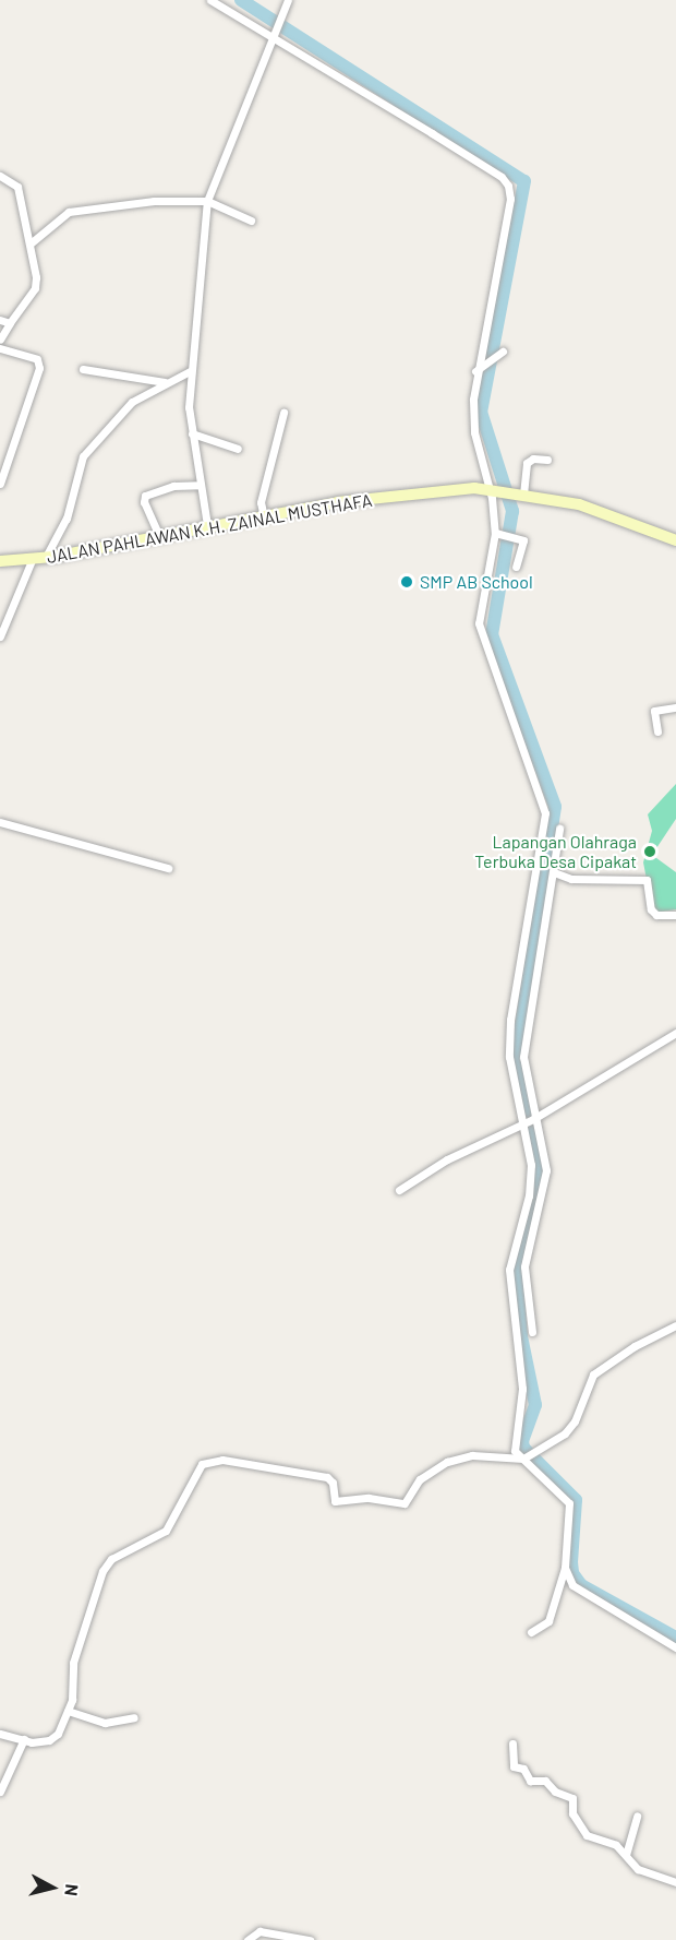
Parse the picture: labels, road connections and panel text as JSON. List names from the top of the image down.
{
  "streets": {
    "street": ["JALAN PAHLAWAN K.H. ZAINAL MUSTHAFA"]
  },
  "places": ["SMP AB School", "Lapangan Olahraga Terbuka Desa Cipakat"],
  "north": "right"
}
